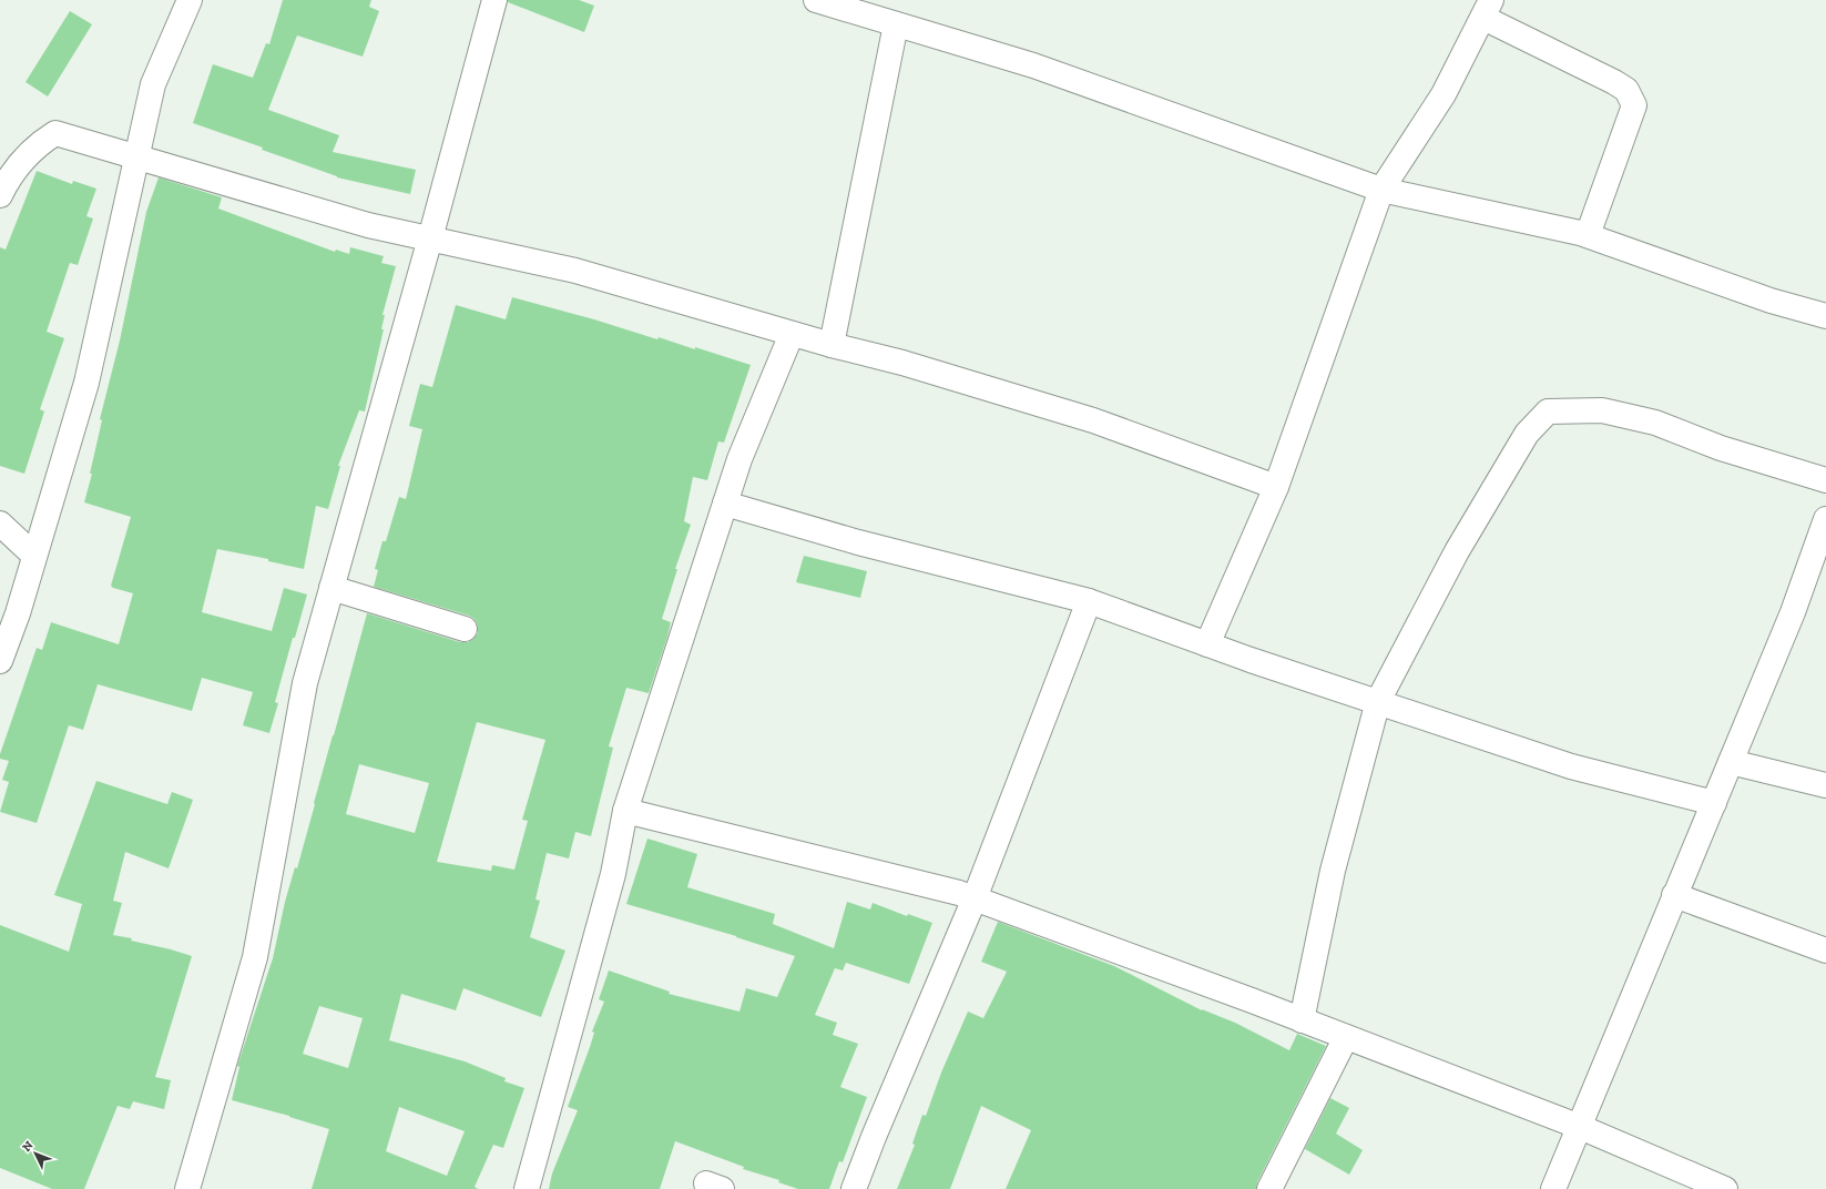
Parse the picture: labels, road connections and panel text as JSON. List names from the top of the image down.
{
  "north": "top left"
}
